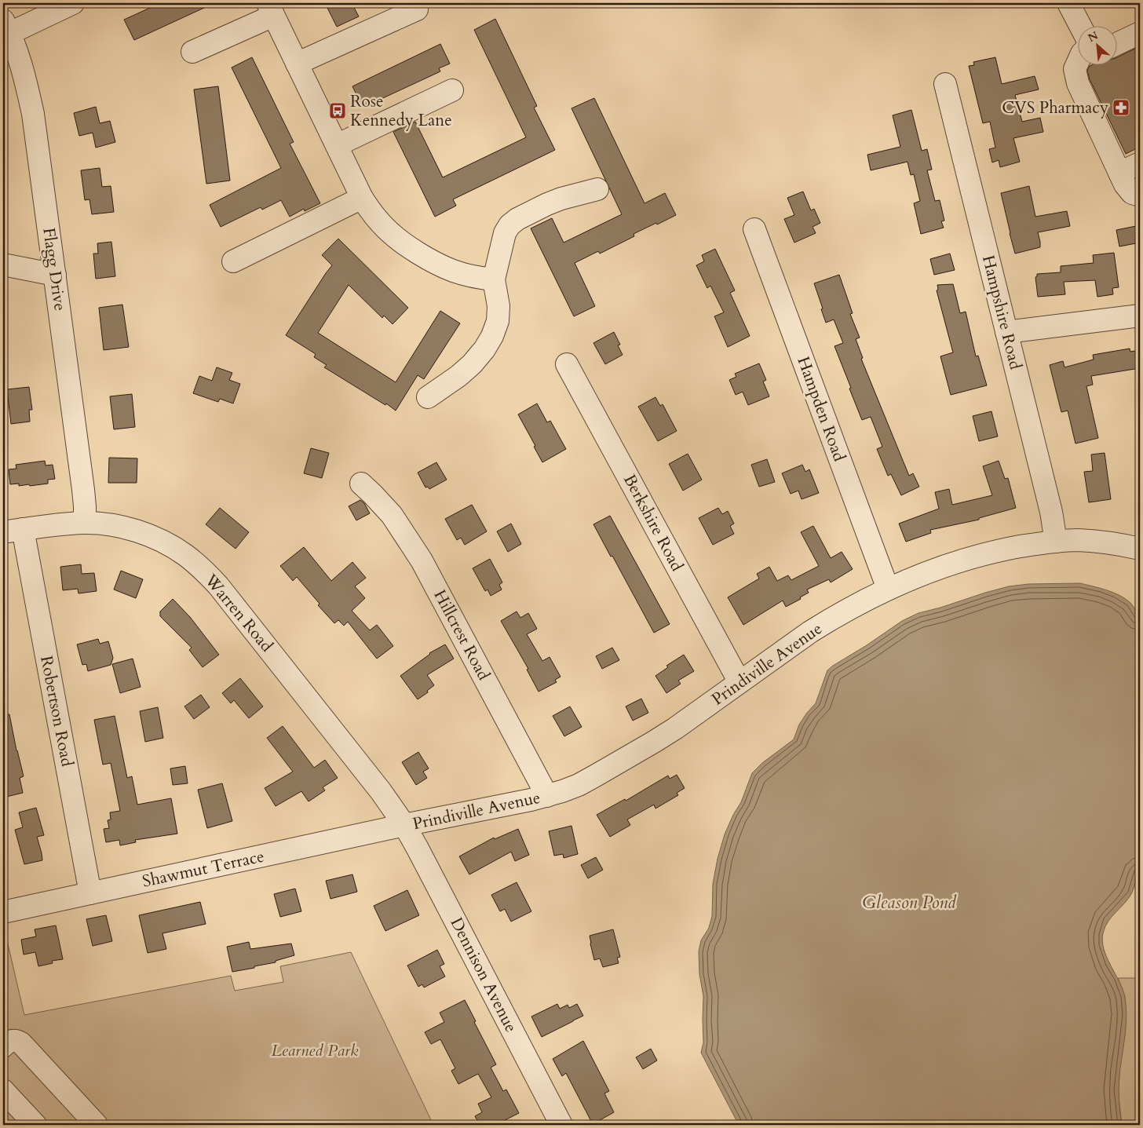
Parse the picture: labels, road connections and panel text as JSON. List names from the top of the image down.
{
  "streets": {
    "street": [
      "Flagg Drive",
      "Hampshire Road",
      "Hampden Road",
      "Berkshire Road",
      "Warren Road",
      "Hillcrest Road",
      "Prindiville Avenue",
      "Robertson Road",
      "Shawmut Terrace",
      "Dennison Avenue"
    ]
  },
  "crossings": [
    ["Flagg Drive", "Warren Road"],
    ["Hampshire Road", "Prindiville Avenue"],
    ["Hampden Road", "Prindiville Avenue"],
    ["Berkshire Road", "Prindiville Avenue"],
    ["Warren Road", "Prindiville Avenue"],
    ["Warren Road", "Robertson Road"],
    ["Warren Road", "Shawmut Terrace"],
    ["Warren Road", "Dennison Avenue"],
    ["Hillcrest Road", "Prindiville Avenue"],
    ["Prindiville Avenue", "Shawmut Terrace"],
    ["Prindiville Avenue", "Dennison Avenue"],
    ["Robertson Road", "Shawmut Terrace"],
    ["Shawmut Terrace", "Dennison Avenue"]
  ],
  "water": ["Gleason Pond"],
  "parks": ["Learned Park"],
  "places": {
    "pharmacy": ["CVS Pharmacy"],
    "bus stop": ["Rose Kennedy Lane"]
  },
  "north": "top left"
}
